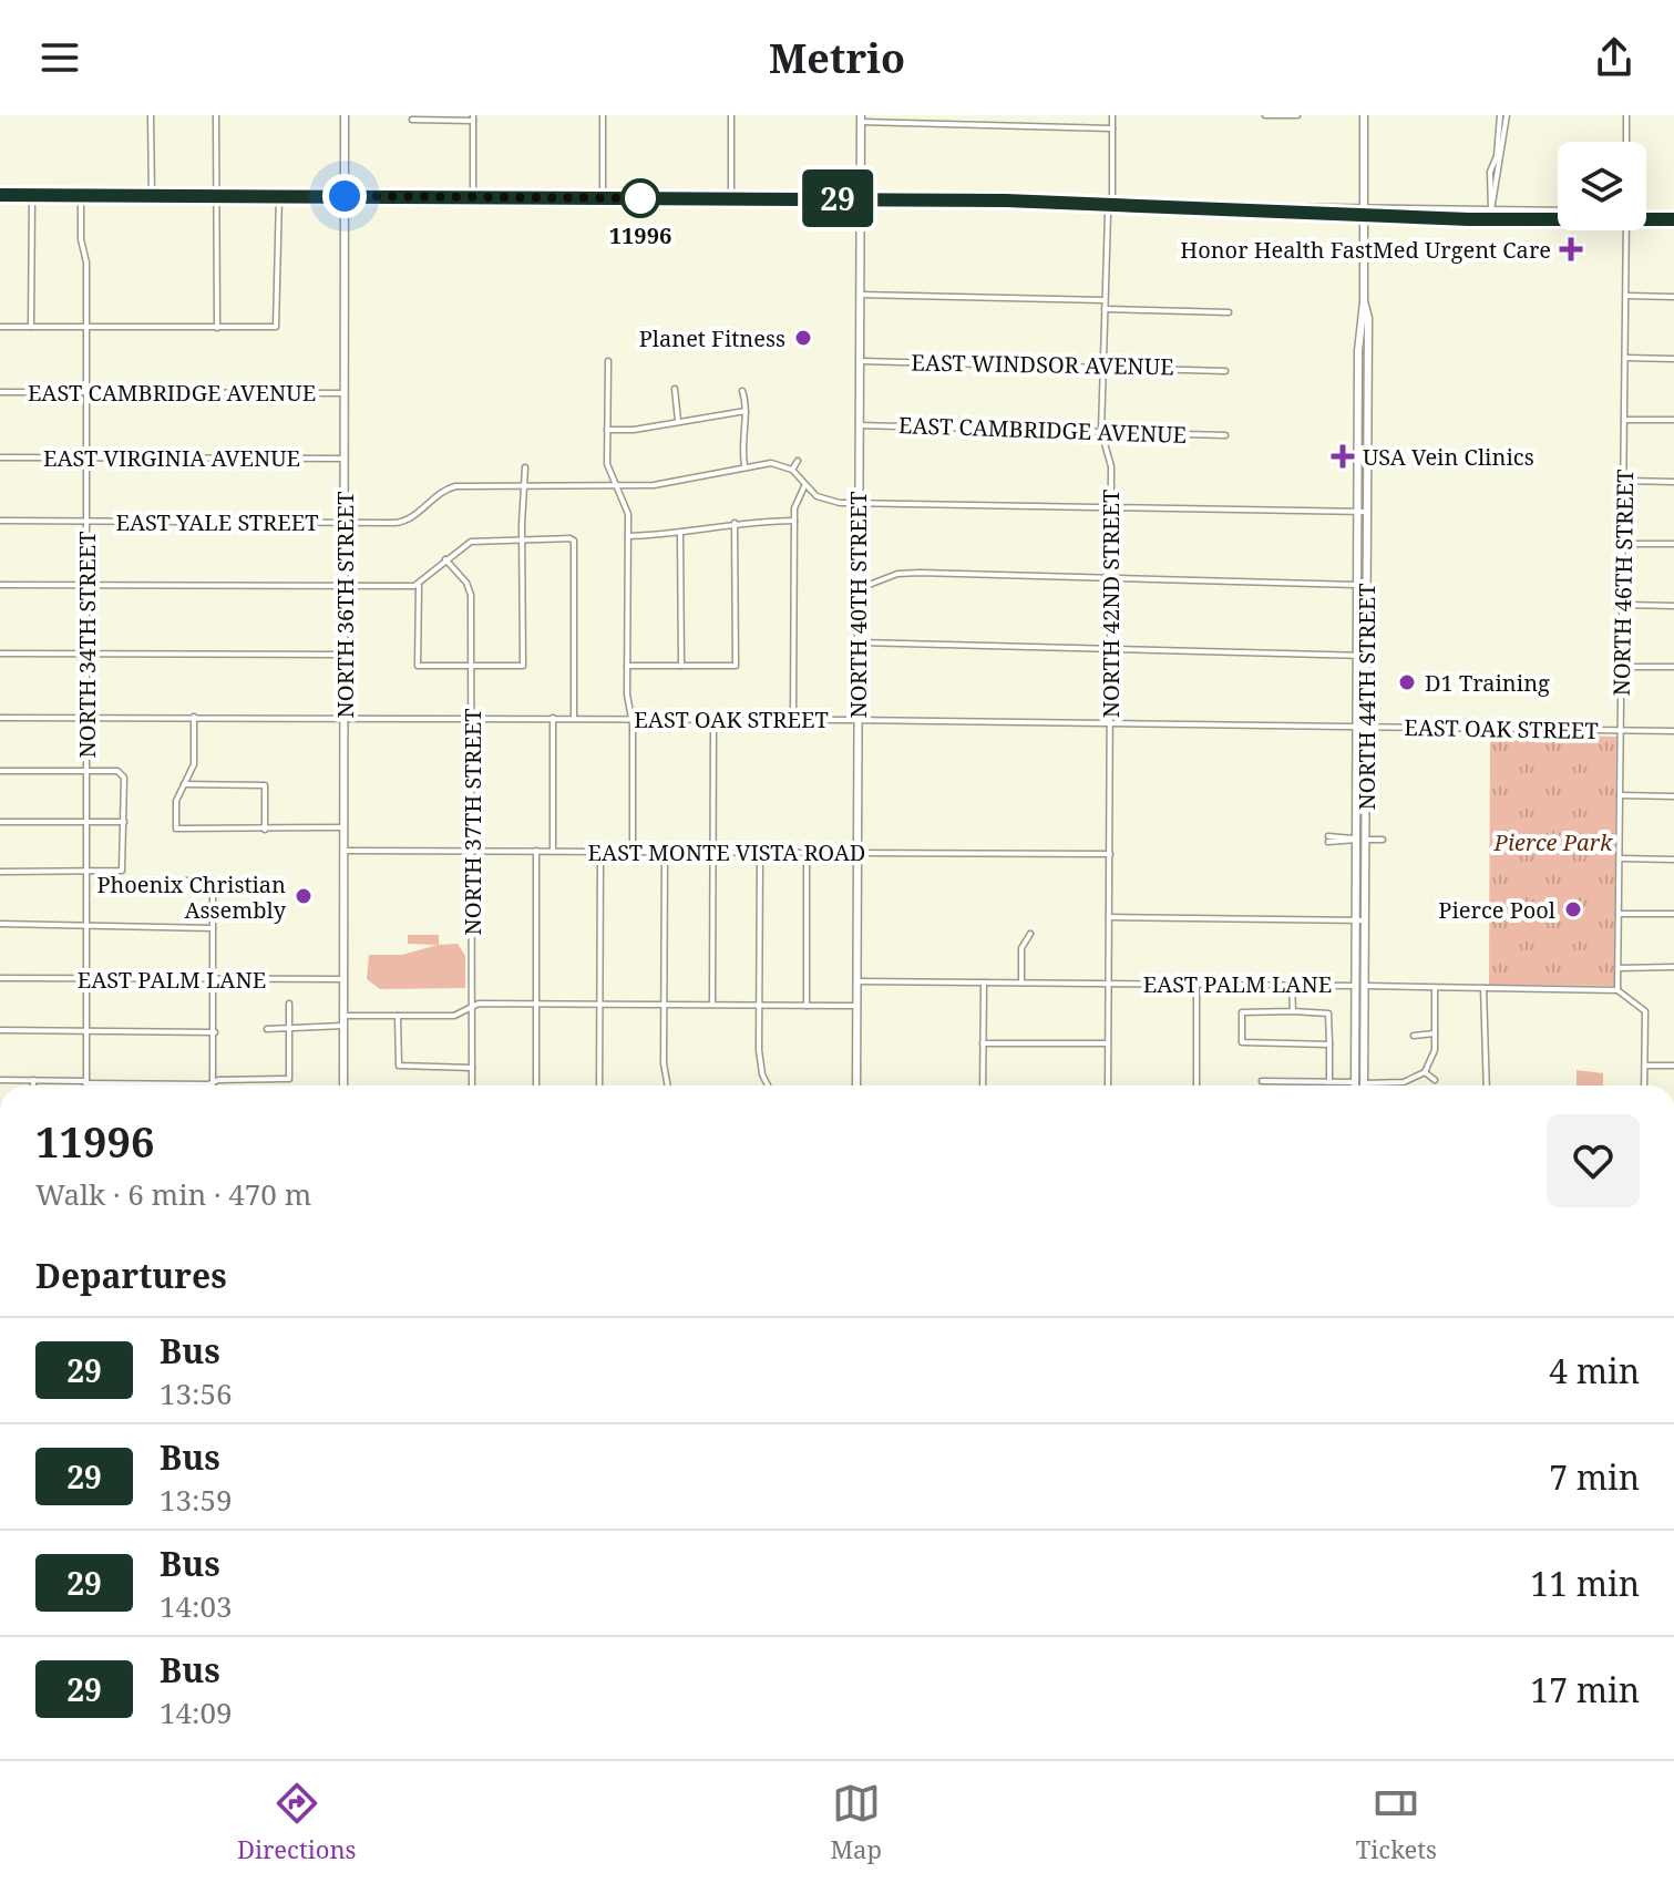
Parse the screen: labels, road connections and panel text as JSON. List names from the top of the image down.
{
  "streets": {
    "main road": ["NORTH 36TH STREET", "NORTH 40TH STREET", "NORTH 44TH STREET"],
    "street": [
      "EAST WINDSOR AVENUE",
      "EAST CAMBRIDGE AVENUE",
      "EAST VIRGINIA AVENUE",
      "EAST YALE STREET",
      "NORTH 46TH STREET",
      "NORTH 42ND STREET",
      "NORTH 34TH STREET",
      "EAST OAK STREET",
      "NORTH 37TH STREET",
      "EAST MONTE VISTA ROAD",
      "EAST PALM LANE"
    ]
  },
  "crossings": [
    ["EAST WINDSOR AVENUE", "NORTH 42ND STREET"],
    ["EAST WINDSOR AVENUE", "NORTH 40TH STREET"],
    ["EAST CAMBRIDGE AVENUE", "NORTH 42ND STREET"],
    ["EAST CAMBRIDGE AVENUE", "NORTH 36TH STREET"],
    ["EAST CAMBRIDGE AVENUE", "NORTH 40TH STREET"],
    ["EAST CAMBRIDGE AVENUE", "NORTH 34TH STREET"],
    ["EAST VIRGINIA AVENUE", "NORTH 36TH STREET"],
    ["EAST VIRGINIA AVENUE", "NORTH 34TH STREET"],
    ["EAST YALE STREET", "NORTH 36TH STREET"],
    ["EAST YALE STREET", "NORTH 34TH STREET"],
    ["NORTH 46TH STREET", "EAST OAK STREET"],
    ["NORTH 46TH STREET", "EAST PALM LANE"],
    ["NORTH 42ND STREET", "EAST OAK STREET"],
    ["NORTH 42ND STREET", "EAST MONTE VISTA ROAD"],
    ["NORTH 42ND STREET", "EAST PALM LANE"],
    ["NORTH 36TH STREET", "EAST OAK STREET"],
    ["NORTH 36TH STREET", "EAST MONTE VISTA ROAD"],
    ["NORTH 36TH STREET", "EAST PALM LANE"],
    ["NORTH 40TH STREET", "EAST OAK STREET"],
    ["NORTH 40TH STREET", "EAST MONTE VISTA ROAD"],
    ["NORTH 40TH STREET", "EAST PALM LANE"],
    ["NORTH 34TH STREET", "EAST OAK STREET"],
    ["NORTH 34TH STREET", "EAST PALM LANE"],
    ["NORTH 44TH STREET", "EAST OAK STREET"],
    ["NORTH 44TH STREET", "EAST PALM LANE"],
    ["EAST OAK STREET", "NORTH 37TH STREET"],
    ["NORTH 37TH STREET", "EAST MONTE VISTA ROAD"]
  ],
  "parks": ["Pierce Park"],
  "places": {
    "other": [
      "11996",
      "Planet Fitness",
      "D1 Training",
      "Phoenix Christian Assembly",
      "Pierce Pool"
    ],
    "health": ["Honor Health FastMed Urgent Care", "USA Vein Clinics"]
  },
  "lines": ["bus line 29"],
  "page": {
    "header": "Metrio",
    "on_map": "29",
    "heading": [
      ["11996", "Walk · 6 min · 470 m"],
      "Departures"
    ],
    "list": [
      {
        "mark": "29",
        "name": "Bus",
        "note": "13:56",
        "value": "4 min"
      },
      {
        "mark": "29",
        "name": "Bus",
        "note": "13:59",
        "value": "7 min"
      },
      {
        "mark": "29",
        "name": "Bus",
        "note": "14:03",
        "value": "11 min"
      },
      {
        "mark": "29",
        "name": "Bus",
        "note": "14:09",
        "value": "17 min"
      }
    ],
    "tabs": ["Directions", "Map", "Tickets"]
  }
}
